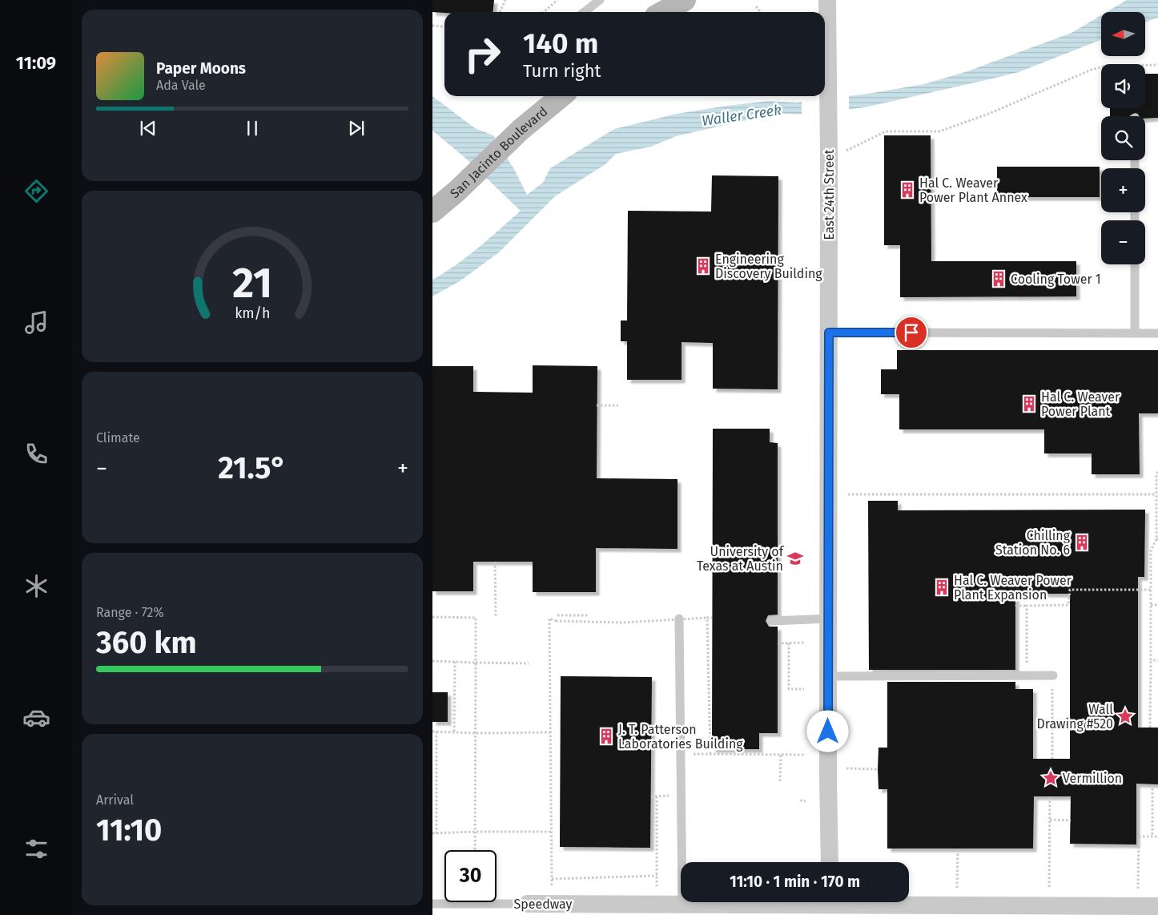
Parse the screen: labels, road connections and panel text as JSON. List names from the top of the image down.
{
  "streets": {
    "street": ["San Jacinto Boulevard", "East 24th Street", "Speedway"]
  },
  "water": ["Waller Creek"],
  "places": {
    "building": [
      "Hal C. Weaver Power Plant Annex",
      "Engineering Discovery Building",
      "Cooling Tower 1",
      "Hal C. Weaver Power Plant",
      "Chilling Station No. 6",
      "Hal C. Weaver Power Plant Expansion",
      "J. T. Patterson Laboratories Building"
    ],
    "school or university": ["University of Texas at Austin"],
    "place": ["Wall Drawing #520", "Vermillion"]
  },
  "north": "left",
  "page": {
    "tabs": "11:09",
    "map_buttons": ["+", "−"],
    "turn": ["140 m", "Turn right"],
    "song": ["Paper Moons", "Ada Vale"],
    "tile": [
      "Climate",
      ["Range · 72%", "360 km"],
      ["Arrival", "11:10"]
    ],
    "heat": ["−", "21.5°", "+"],
    "limit": "30",
    "trip": "11:10 · 1 min · 170 m",
    "gauge": ["21", "km/h"]
  }
}
